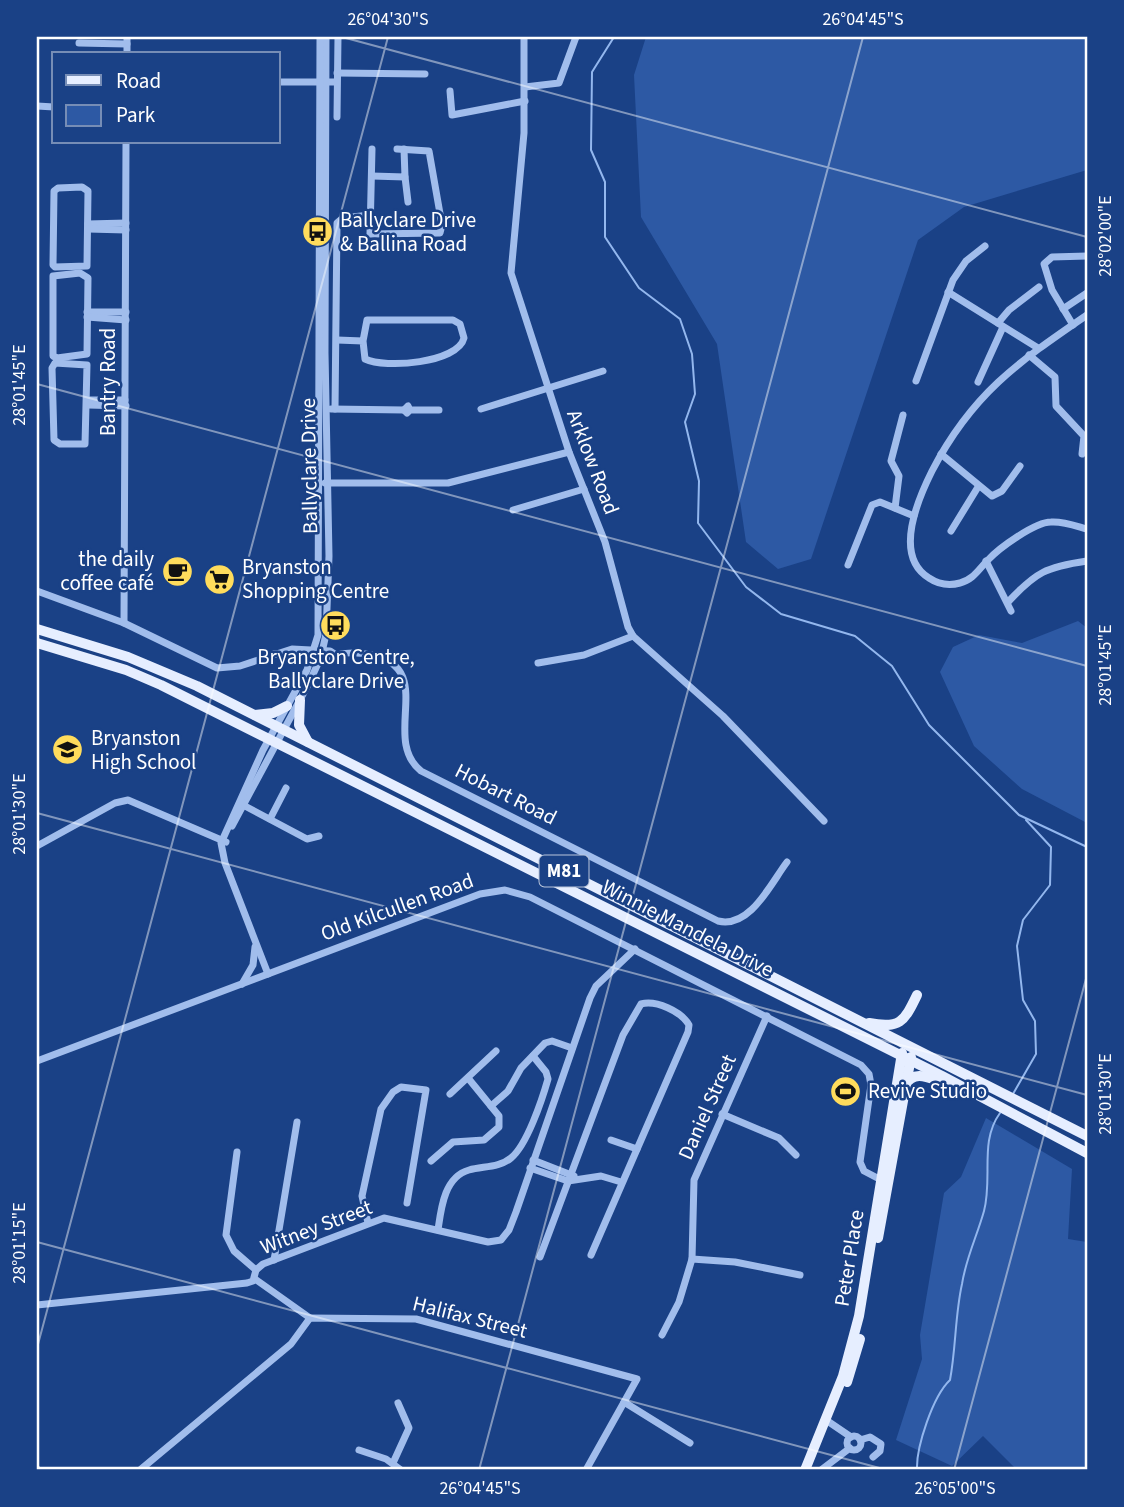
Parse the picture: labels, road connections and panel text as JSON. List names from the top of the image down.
{
  "streets": {
    "main road": ["M81", "Winnie Mandela Drive", "Peter Place"],
    "street": [
      "Bantry Road",
      "Arklow Road",
      "Ballyclare Drive",
      "Hobart Road",
      "Old Kilcullen Road",
      "Daniel Street",
      "Witney Street",
      "Halifax Street"
    ]
  },
  "crossings": [
    ["Bantry Road", "Hobart Road"],
    ["Ballyclare Drive", "Hobart Road"],
    ["Ballyclare Drive", "Winnie Mandela Drive"],
    ["Old Kilcullen Road", "Daniel Street"],
    ["Old Kilcullen Road", "Witney Street"],
    ["Old Kilcullen Road", "Peter Place"],
    ["Winnie Mandela Drive", "Peter Place"]
  ],
  "places": {
    "bus stop": ["Ballyclare Drive & Ballina Road", "Bryanston Centre, Ballyclare Drive"],
    "cafe": ["the daily coffee café"],
    "supermarket": ["Bryanston Shopping Centre"],
    "school or university": ["Bryanston High School"],
    "sports": ["Revive Studio"]
  },
  "legend": ["Road", "Park"],
  "coordinates": [
    "26°04'30\"S",
    "26°04'45\"S",
    "28°02'00\"E",
    "28°01'45\"E",
    "28°01'30\"E",
    "28°01'15\"E",
    "26°05'00\"S"
  ]
}
